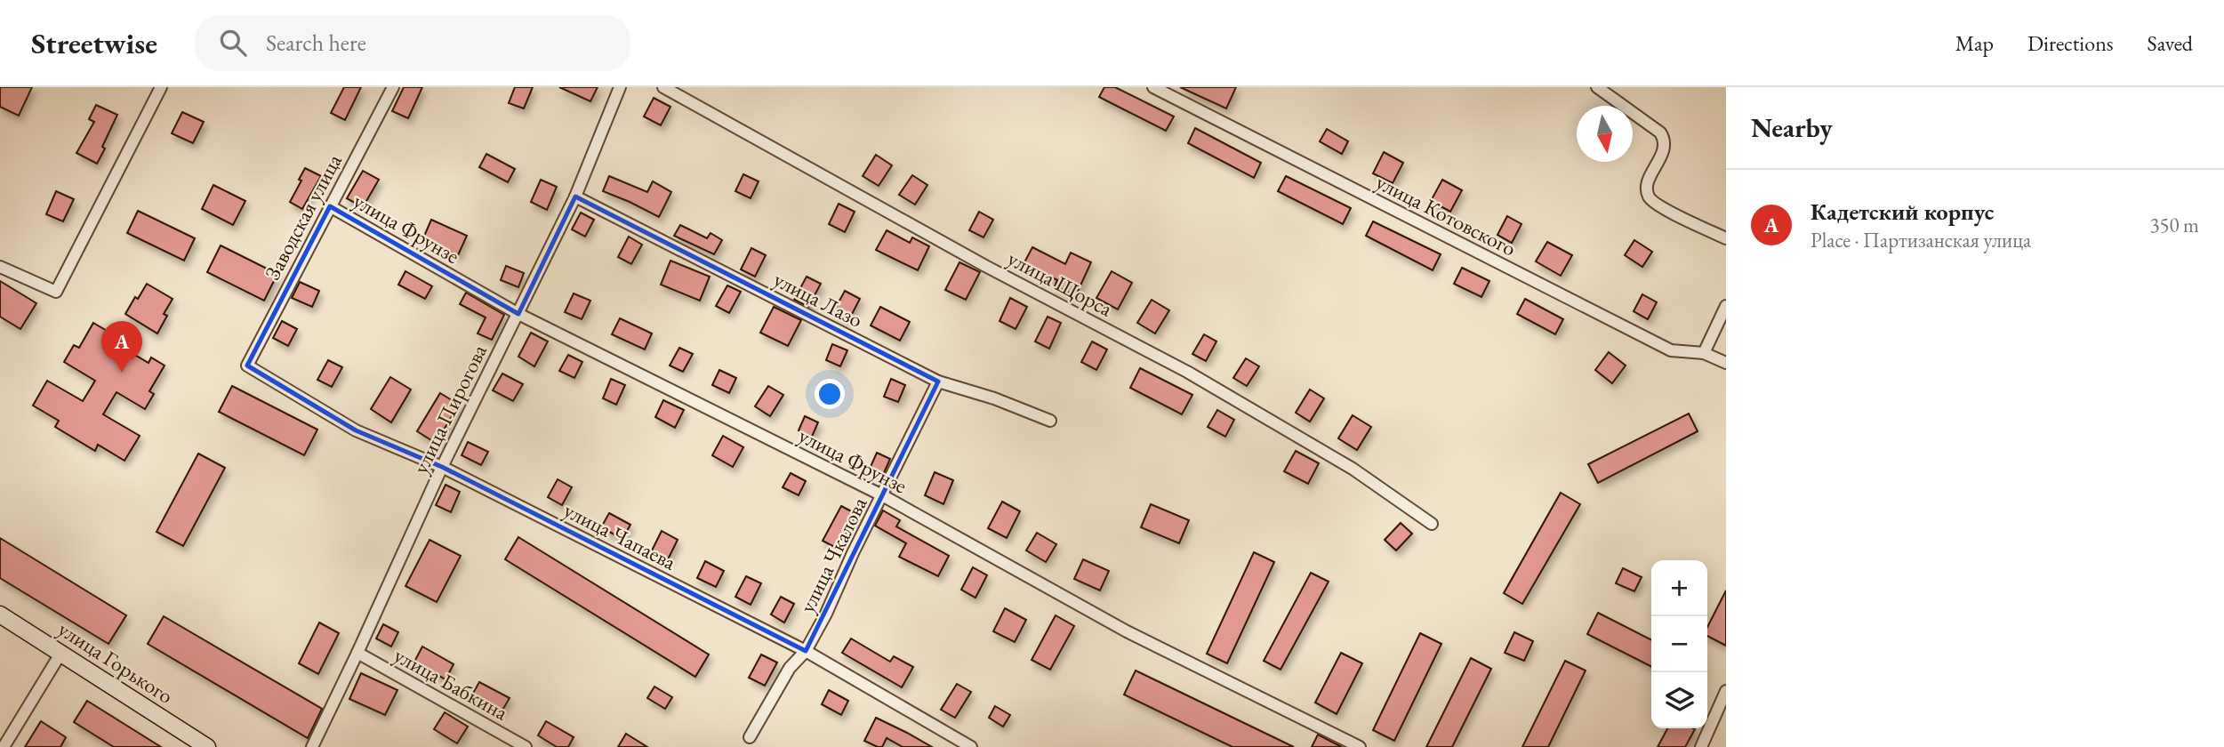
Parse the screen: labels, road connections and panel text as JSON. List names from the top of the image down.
{
  "streets": {
    "street": [
      "улица Котовского",
      "Заводская улица",
      "улица Фрунзе",
      "улица Щорса",
      "улица Лазо",
      "улица Пирогова",
      "улица Чапаева",
      "улица Чкалова",
      "улица Горького",
      "улица Бабкина"
    ]
  },
  "crossings": [
    ["Заводская улица", "улица Фрунзе"],
    ["Заводская улица", "улица Чапаева"],
    ["улица Фрунзе", "улица Пирогова"],
    ["улица Фрунзе", "улица Чкалова"],
    ["улица Лазо", "улица Пирогова"],
    ["улица Лазо", "улица Чкалова"],
    ["улица Пирогова", "улица Чапаева"],
    ["улица Пирогова", "улица Бабкина"],
    ["улица Чапаева", "улица Чкалова"]
  ],
  "north": "bottom",
  "page": {
    "header": "Streetwise",
    "search": "Search here",
    "nav": ["Map", "Directions", "Saved"],
    "heading": "Nearby",
    "list": [
      {
        "mark": "A",
        "name": "Кадетский корпус",
        "note": "Place · Партизанская улица",
        "value": "350 m"
      }
    ],
    "pins": "A",
    "map_buttons": ["+", "−"]
  }
}
